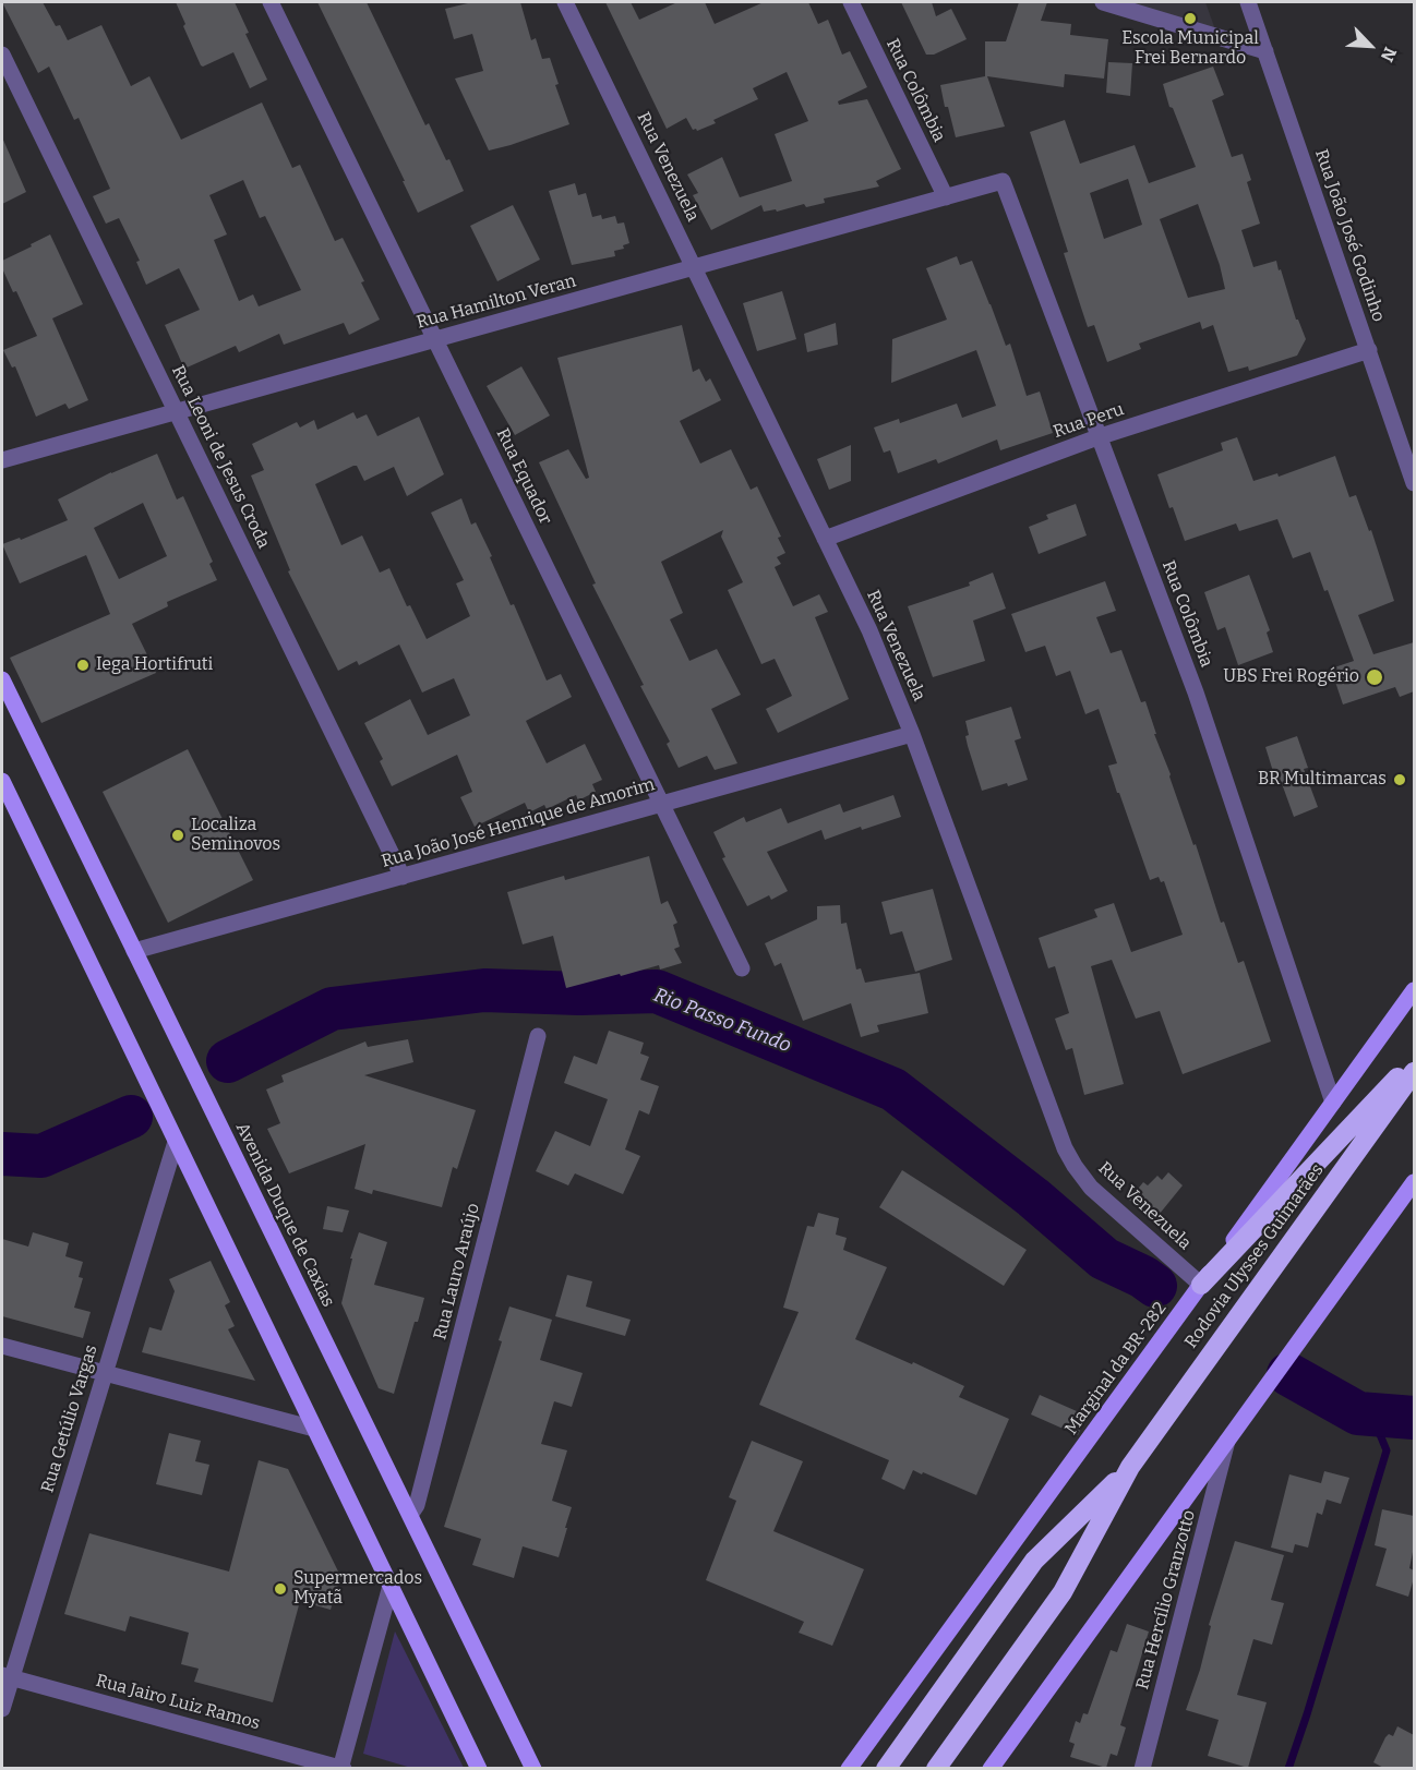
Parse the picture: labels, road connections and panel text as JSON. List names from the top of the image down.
{
  "streets": {
    "highway": ["Rodovia Ulysses Guimarães"],
    "main road": ["Avenida Duque de Caxias", "Marginal da BR-282"],
    "street": [
      "Rua Colômbia",
      "Rua Venezuela",
      "Rua João José Godinho",
      "Rua Hamilton Veran",
      "Rua Peru",
      "Rua Leoni de Jesus Croda",
      "Rua Equador",
      "Rua João José Henrique de Amorim",
      "Rua Lauro Araújo",
      "Rua Getúlio Vargas",
      "Rua Hercílio Granzotto",
      "Rua Jairo Luiz Ramos"
    ]
  },
  "crossings": [
    ["Rua Colômbia", "Rua Hamilton Veran"],
    ["Rua Colômbia", "Rua Peru"],
    ["Rua Colômbia", "Marginal da BR-282"],
    ["Rua Venezuela", "Rua Hamilton Veran"],
    ["Rua Venezuela", "Rua Peru"],
    ["Rua Venezuela", "Rua João José Henrique de Amorim"],
    ["Rua Venezuela", "Marginal da BR-282"],
    ["Rua João José Godinho", "Rua Peru"],
    ["Rua Hamilton Veran", "Rua Leoni de Jesus Croda"],
    ["Rua Hamilton Veran", "Rua Equador"],
    ["Rua Leoni de Jesus Croda", "Rua João José Henrique de Amorim"],
    ["Rua Equador", "Rua João José Henrique de Amorim"],
    ["Rua João José Henrique de Amorim", "Avenida Duque de Caxias"],
    ["Avenida Duque de Caxias", "Rua Lauro Araújo"],
    ["Rua Getúlio Vargas", "Rua Jairo Luiz Ramos"]
  ],
  "water": ["Rio Passo Fundo"],
  "places": [
    "Escola Municipal Frei Bernardo",
    "Iega Hortifruti",
    "UBS Frei Rogério",
    "BR Multimarcas",
    "Localiza Seminovos",
    "Supermercados Myatã"
  ],
  "north": "bottom right"
}
